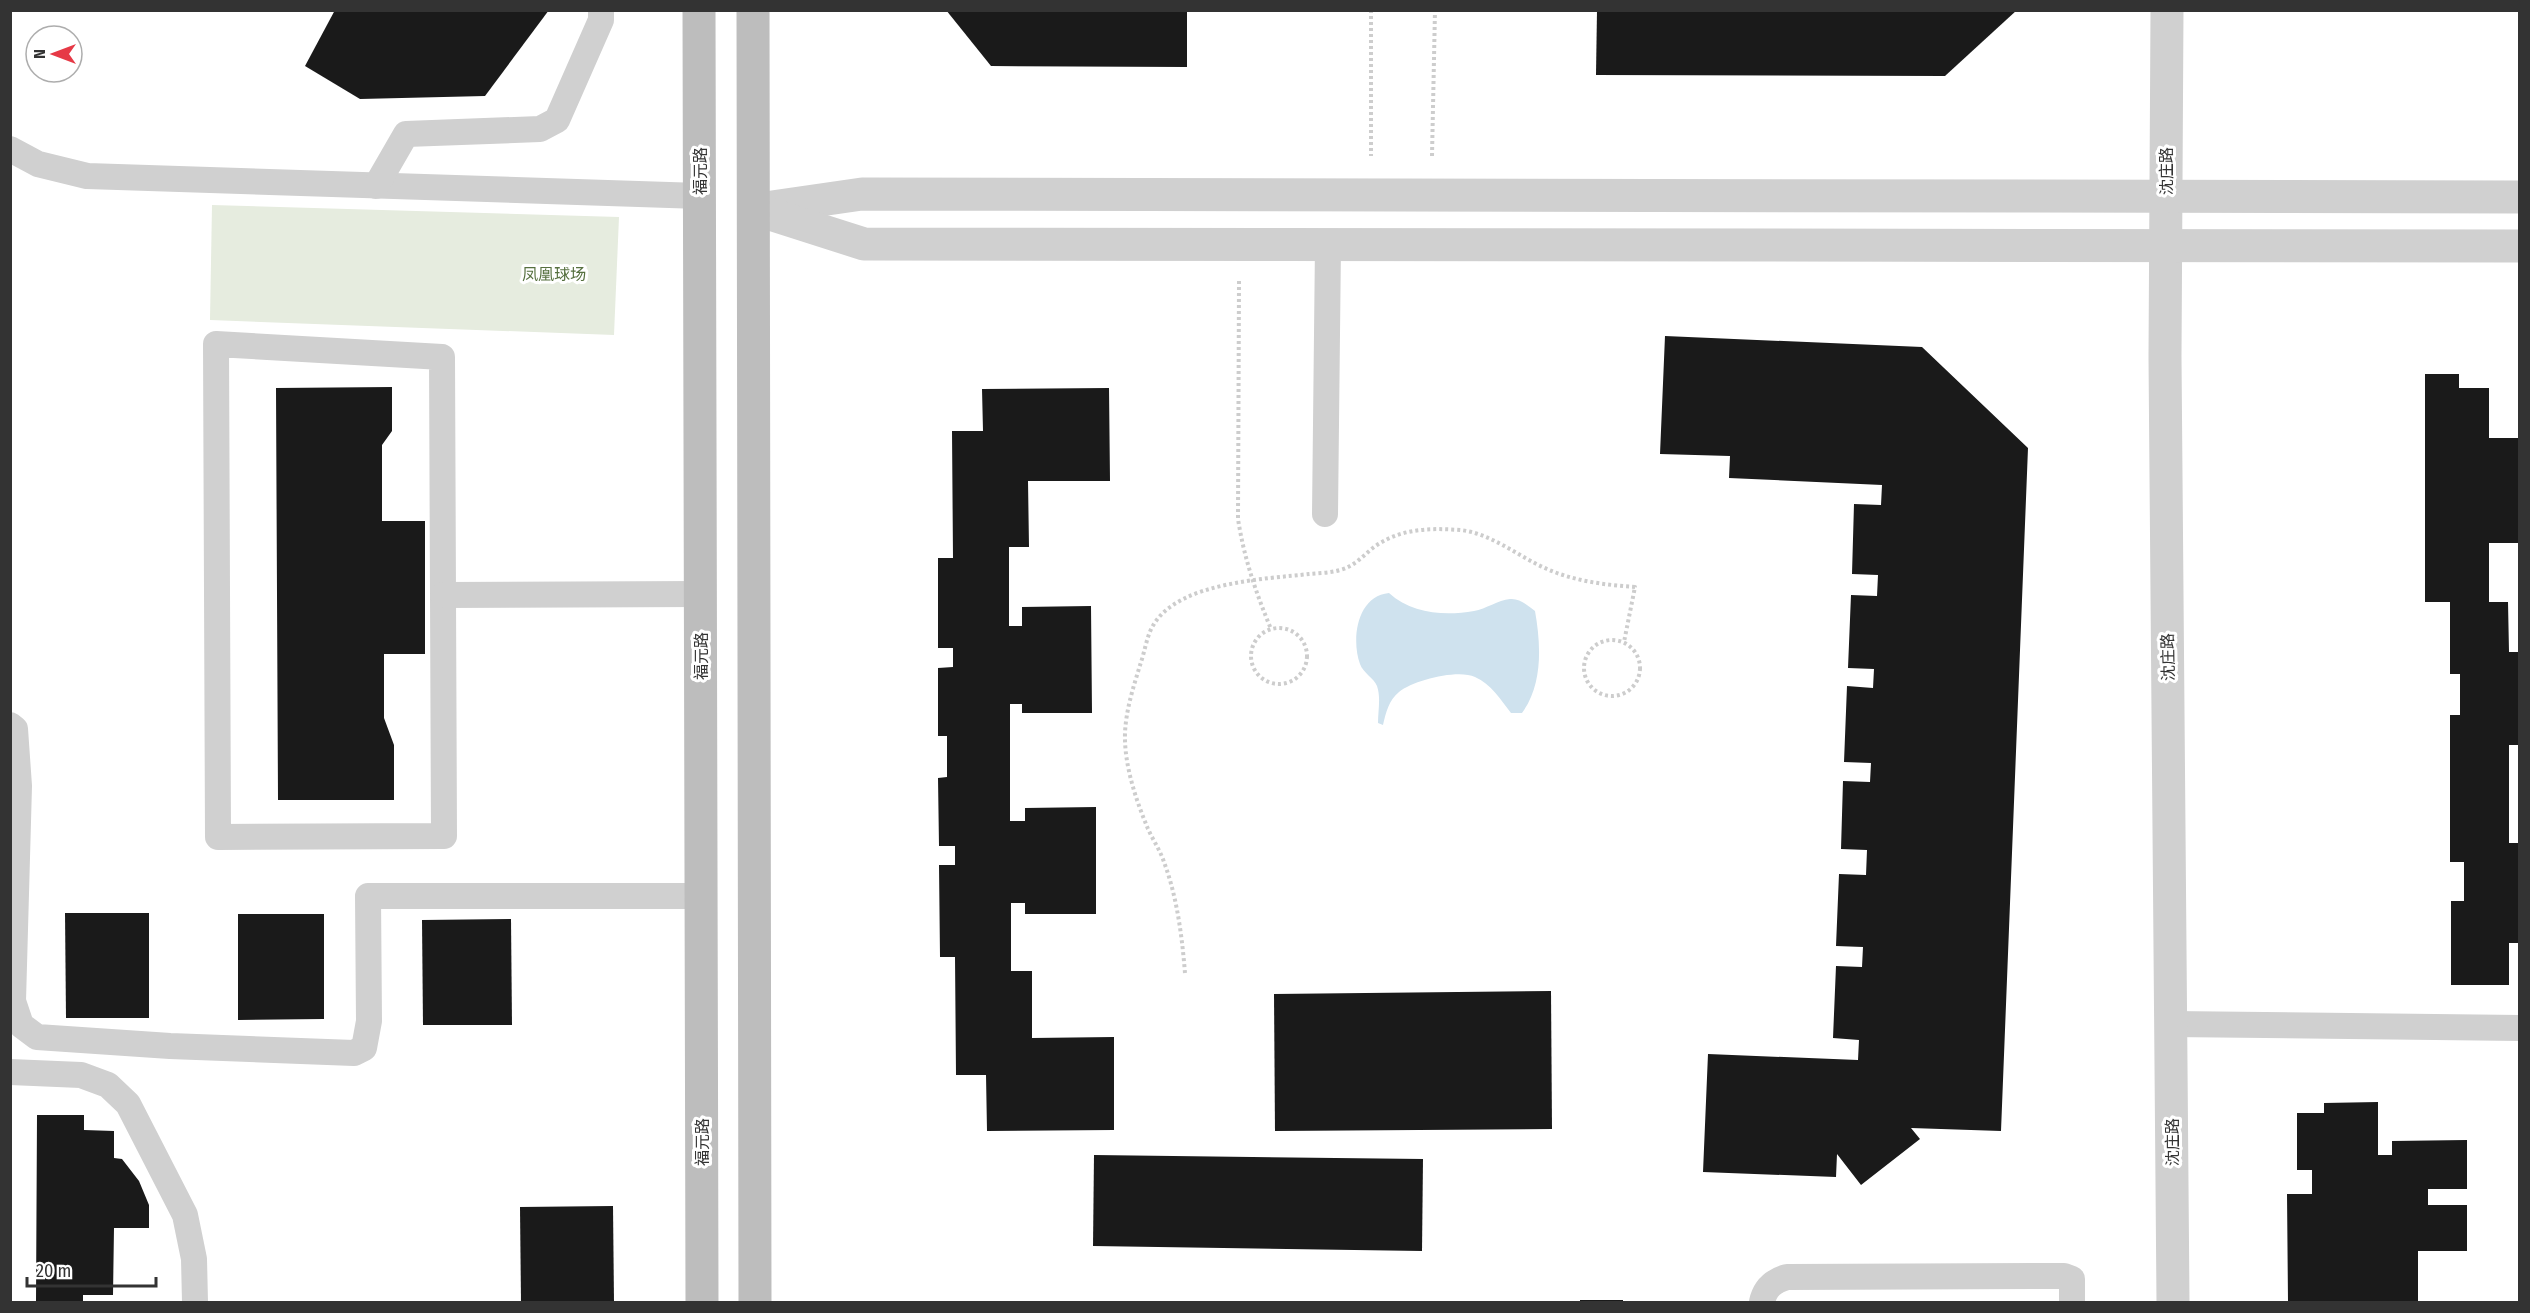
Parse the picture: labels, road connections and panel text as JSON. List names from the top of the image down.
{
  "streets": {
    "main road": ["福元路"],
    "street": ["沈庄路"]
  },
  "parks": ["凤凰球场"],
  "scale_bar": "20 m",
  "north": "left"
}
